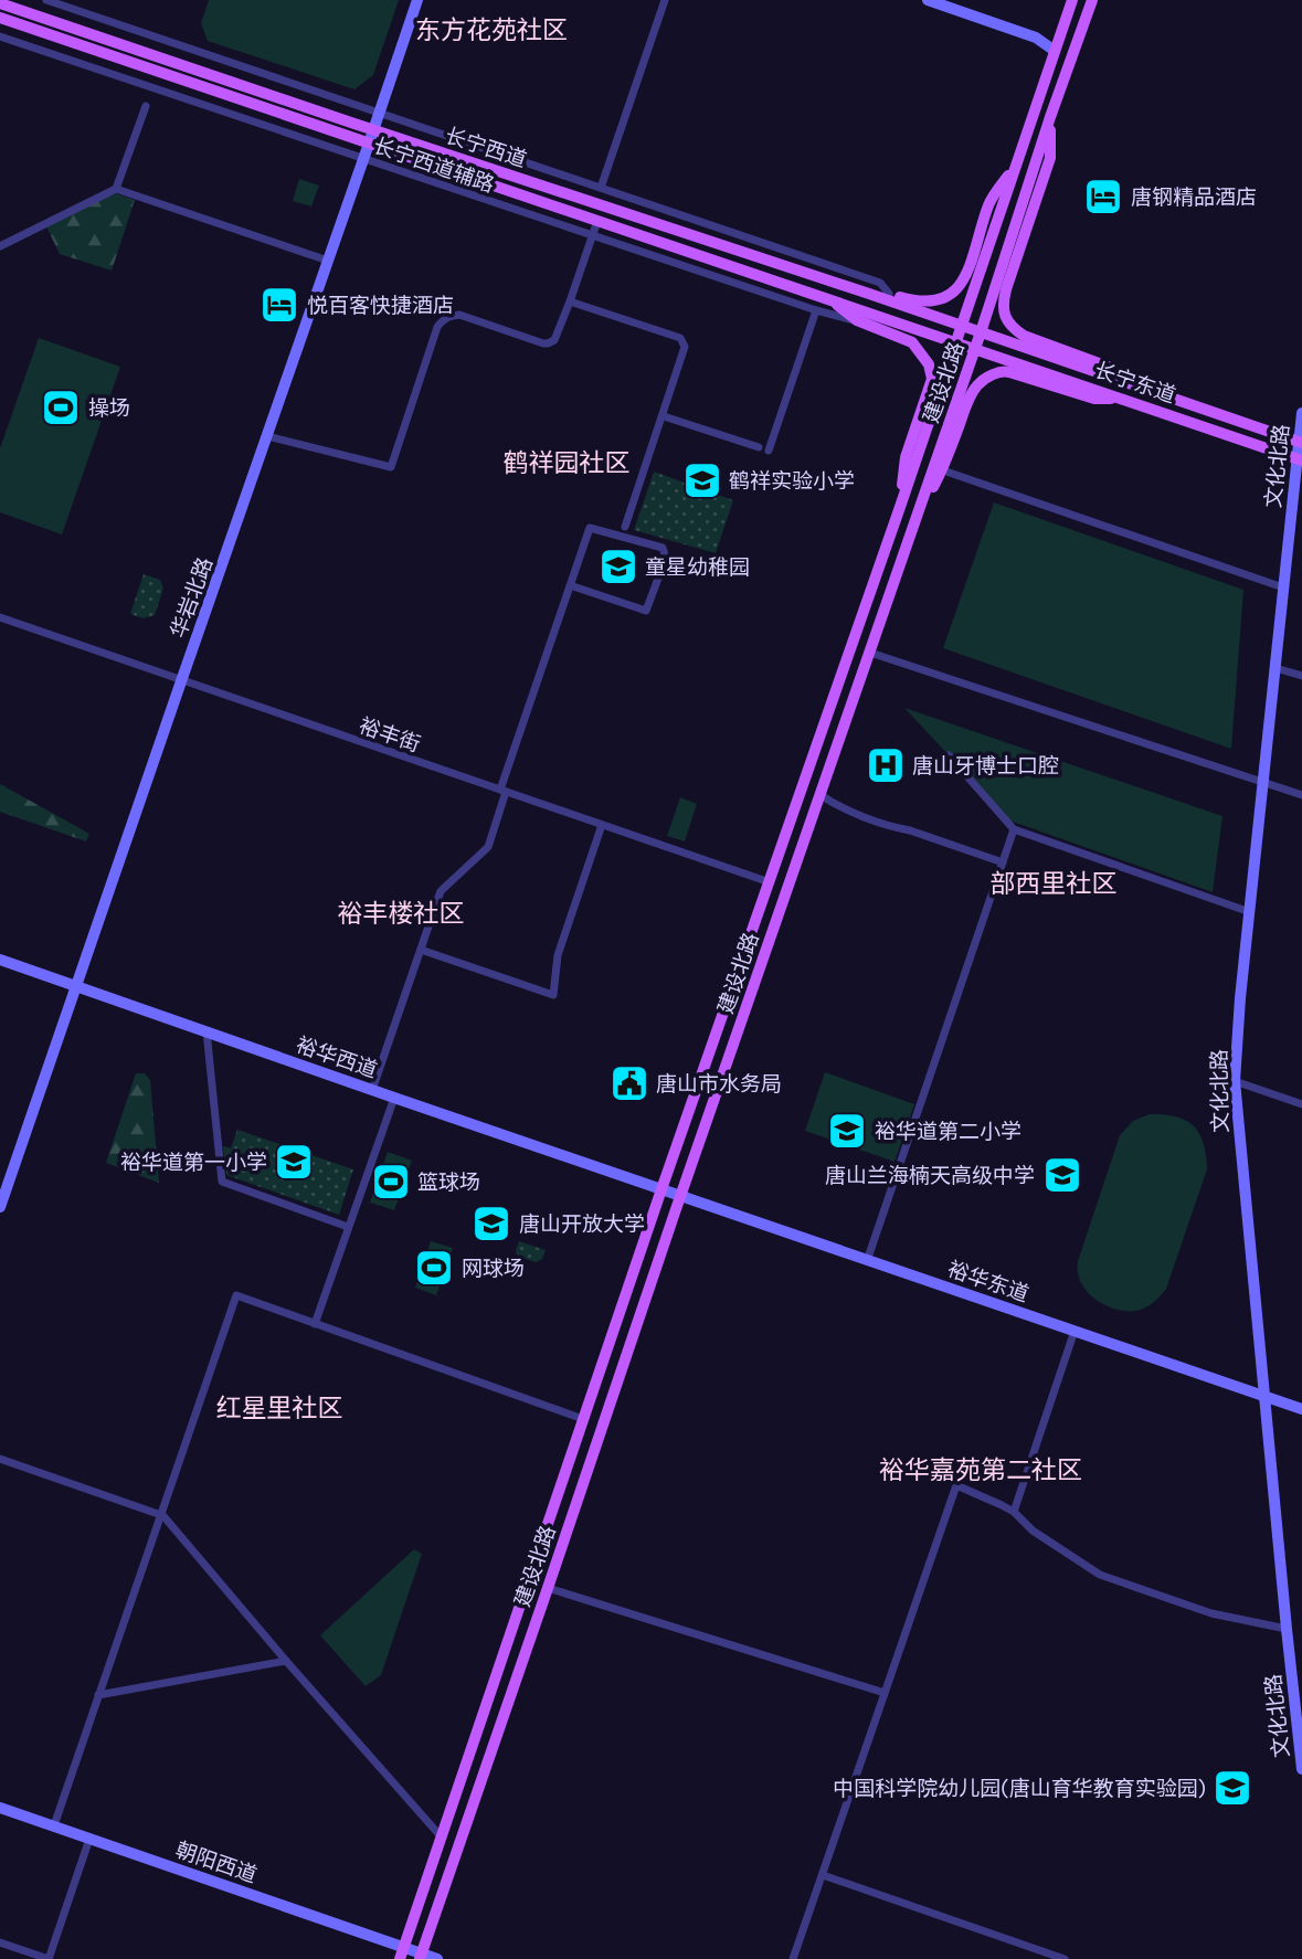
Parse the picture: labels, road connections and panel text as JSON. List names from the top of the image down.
{
  "streets": {
    "main road": ["长宁西道", "建设北路", "长宁东道"],
    "street": [
      "长宁西道辅路",
      "文化北路",
      "华岩北路",
      "裕丰街",
      "裕华西道",
      "裕华东道",
      "朝阳西道"
    ]
  },
  "crossings": [
    ["长宁西道", "建设北路"],
    ["长宁西道", "长宁东道"],
    ["长宁西道", "华岩北路"],
    ["长宁西道辅路", "华岩北路"],
    ["建设北路", "长宁东道"],
    ["建设北路", "裕丰街"],
    ["建设北路", "裕华西道"],
    ["建设北路", "裕华东道"],
    ["建设北路", "朝阳西道"],
    ["长宁东道", "文化北路"],
    ["文化北路", "裕华东道"],
    ["华岩北路", "裕丰街"],
    ["华岩北路", "裕华西道"],
    ["裕华西道", "裕华东道"]
  ],
  "districts": [
    "东方花苑社区",
    "鹤祥园社区",
    "部西里社区",
    "裕丰楼社区",
    "红星里社区",
    "裕华嘉苑第二社区"
  ],
  "places": {
    "hotel": ["唐钢精品酒店", "悦百客快捷酒店"],
    "sports": ["操场", "篮球场", "网球场"],
    "school or university": [
      "鹤祥实验小学",
      "童星幼稚园",
      "裕华道第二小学",
      "裕华道第一小学",
      "唐山兰海楠天高级中学",
      "唐山开放大学",
      "中国科学院幼儿园(唐山育华教育实验园)"
    ],
    "hospital": ["唐山牙博士口腔"],
    "public building": ["唐山市水务局"]
  }
}
